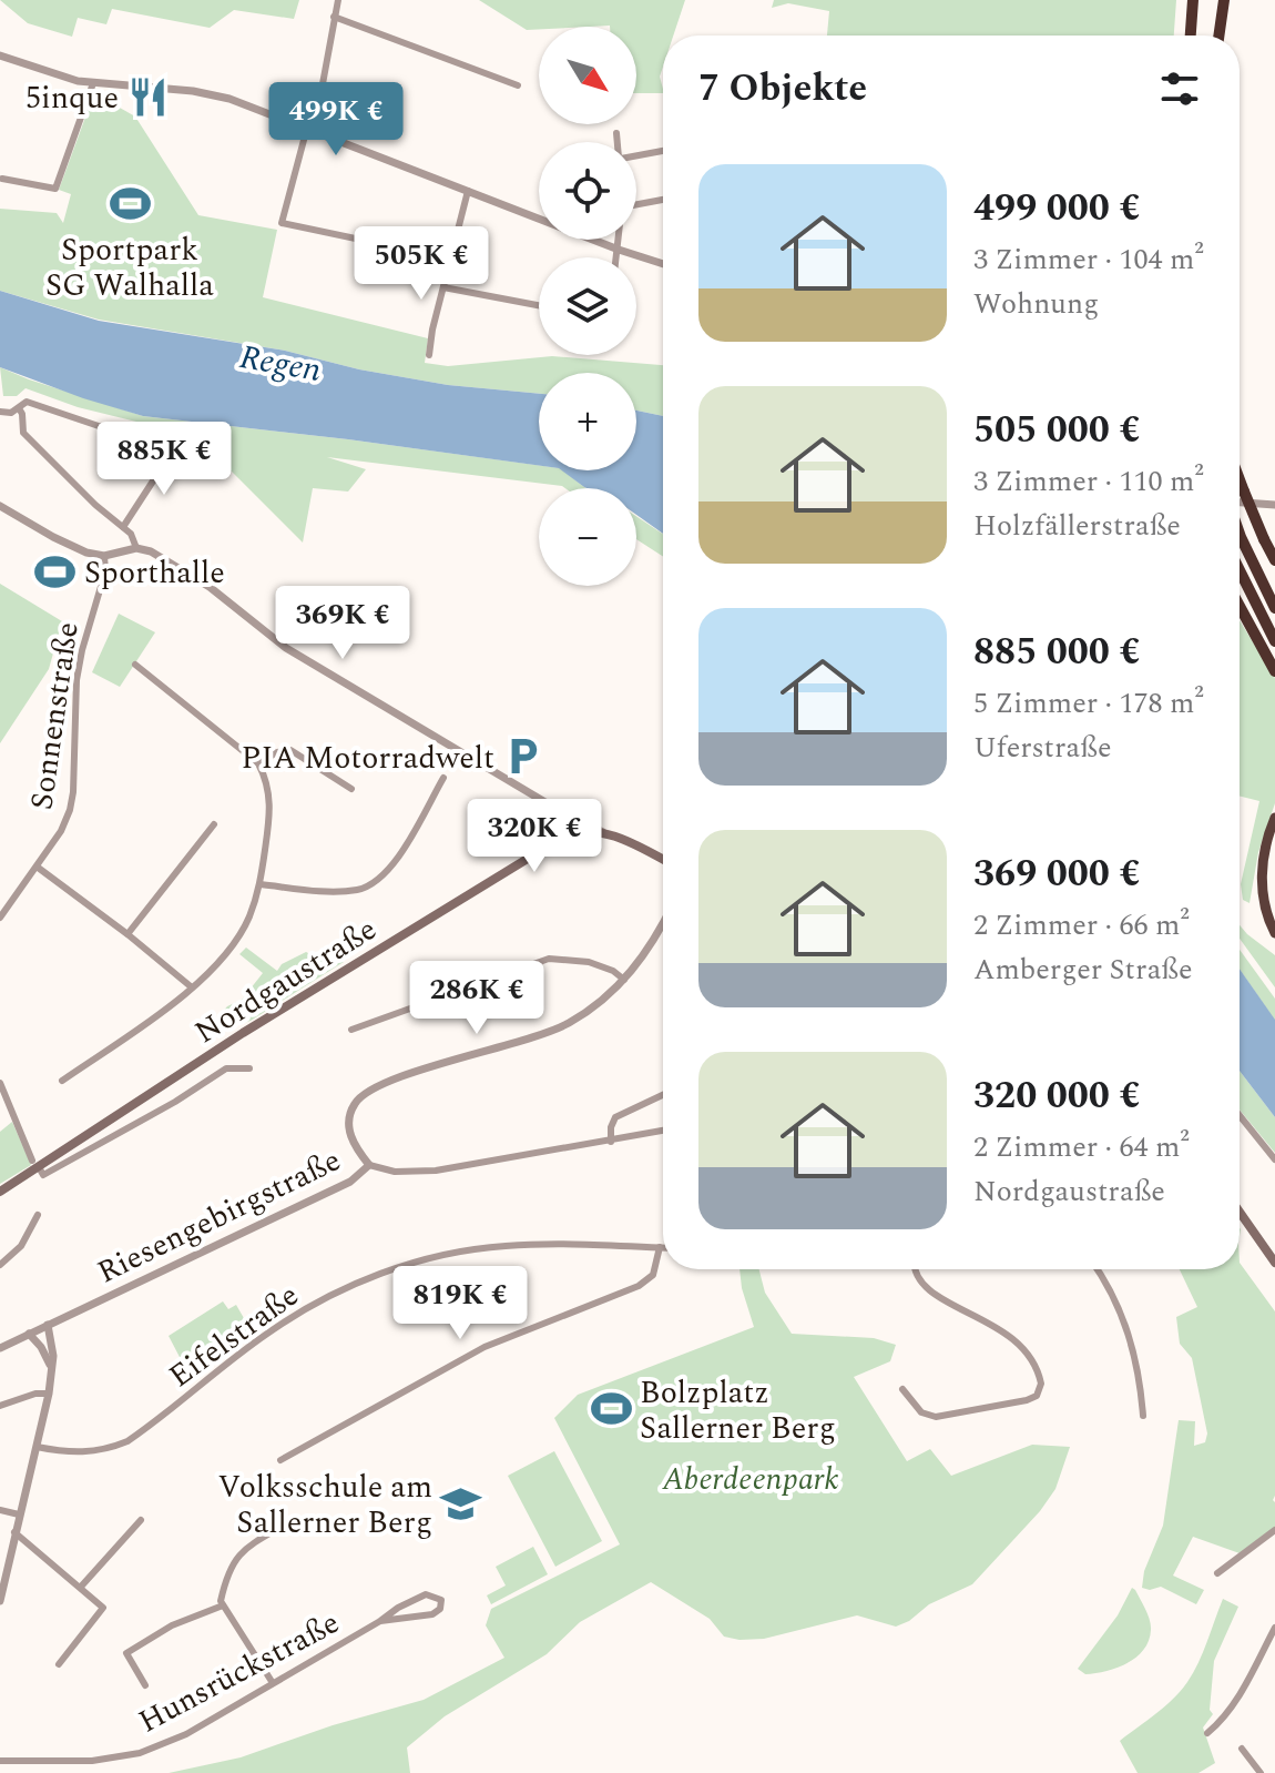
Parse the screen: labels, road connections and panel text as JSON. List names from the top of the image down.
{
  "streets": {
    "main road": ["Nordgaustraße"],
    "street": [
      "Sonnenstraße",
      "Riesengebirgstraße",
      "Eifelstraße",
      "Hunsrückstraße"
    ]
  },
  "water": ["Regen"],
  "parks": ["Aberdeenpark"],
  "places": {
    "restaurant": ["5inque"],
    "sports": ["Sportpark SG Walhalla", "Sporthalle", "Bolzplatz Sallerner Berg"],
    "parking": ["PIA Motorradwelt"],
    "school or university": ["Volksschule am Sallerner Berg"]
  },
  "north": "bottom right",
  "page": {
    "map_buttons": ["+", "−"],
    "heading": "7 Objekte",
    "price": [
      "499K €",
      "505K €",
      "885K €",
      "369K €",
      "320K €",
      "286K €",
      "819K €"
    ],
    "list": [
      {
        "name": "499 000 €",
        "note": "3 Zimmer · 104 m² · Wohnung"
      },
      {
        "name": "505 000 €",
        "note": "3 Zimmer · 110 m² · Holzfällerstraße"
      },
      {
        "name": "885 000 €",
        "note": "5 Zimmer · 178 m² · Uferstraße"
      },
      {
        "name": "369 000 €",
        "note": "2 Zimmer · 66 m² · Amberger Straße"
      },
      {
        "name": "320 000 €",
        "note": "2 Zimmer · 64 m² · Nordgaustraße"
      }
    ]
  }
}
